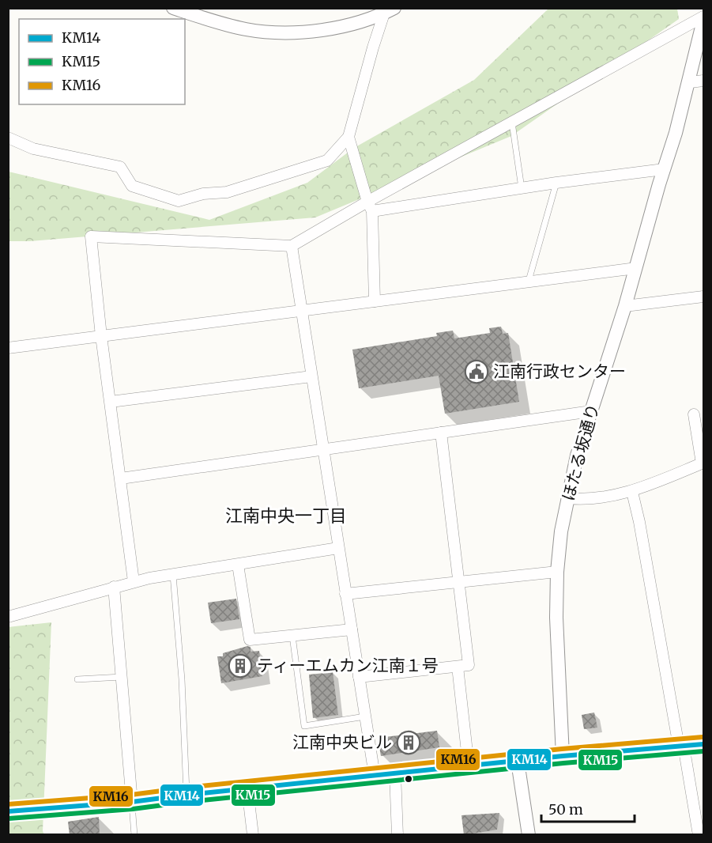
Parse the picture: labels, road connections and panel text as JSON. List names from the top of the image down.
{
  "streets": {
    "street": ["ほたる坂通り"]
  },
  "districts": ["江南中央一丁目"],
  "places": {
    "public building": ["江南行政センター"],
    "building": ["ティーエムカン江南１号", "江南中央ビル"]
  },
  "lines": ["transit line KM16", "transit line KM14", "transit line KM15"],
  "legend": ["KM14", "KM15", "KM16"],
  "scale_bar": "50 m"
}
